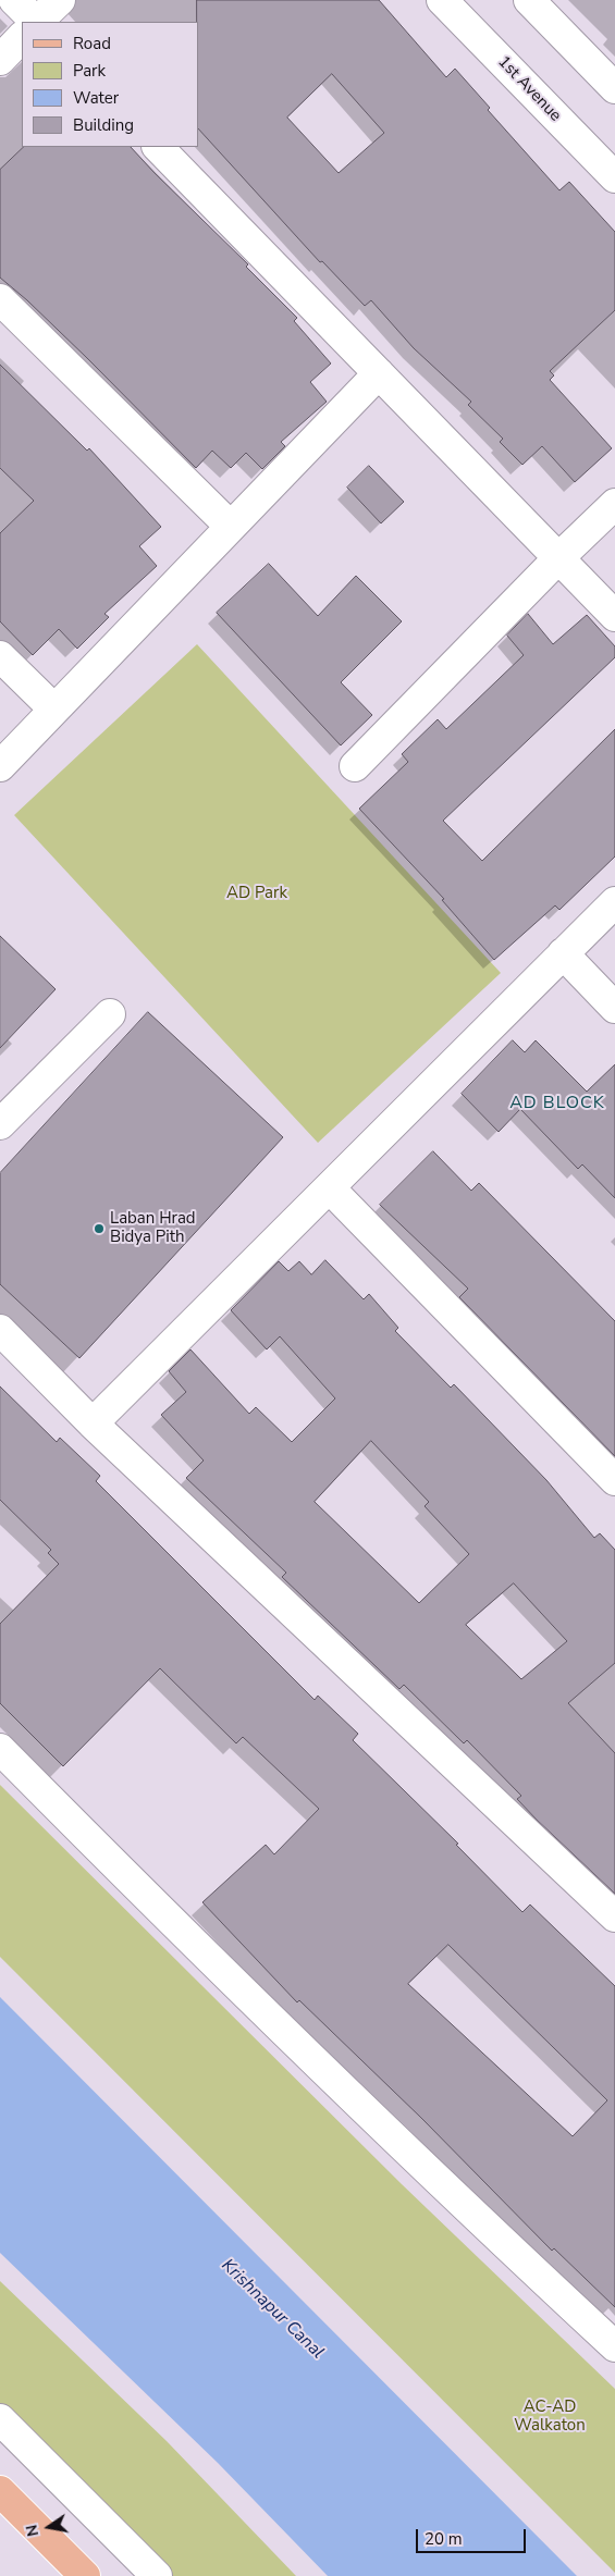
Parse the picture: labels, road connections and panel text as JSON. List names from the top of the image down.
{
  "streets": {
    "street": ["1st Avenue"]
  },
  "districts": ["AD BLOCK"],
  "water": ["Krishnapur Canal"],
  "parks": ["AD Park", "AC-AD Walkaton"],
  "places": ["Laban Hrad Bidya Pith"],
  "legend": [
    "Road",
    "Park",
    "Water",
    "Building"
  ],
  "scale_bar": "20 m",
  "north": "left"
}
